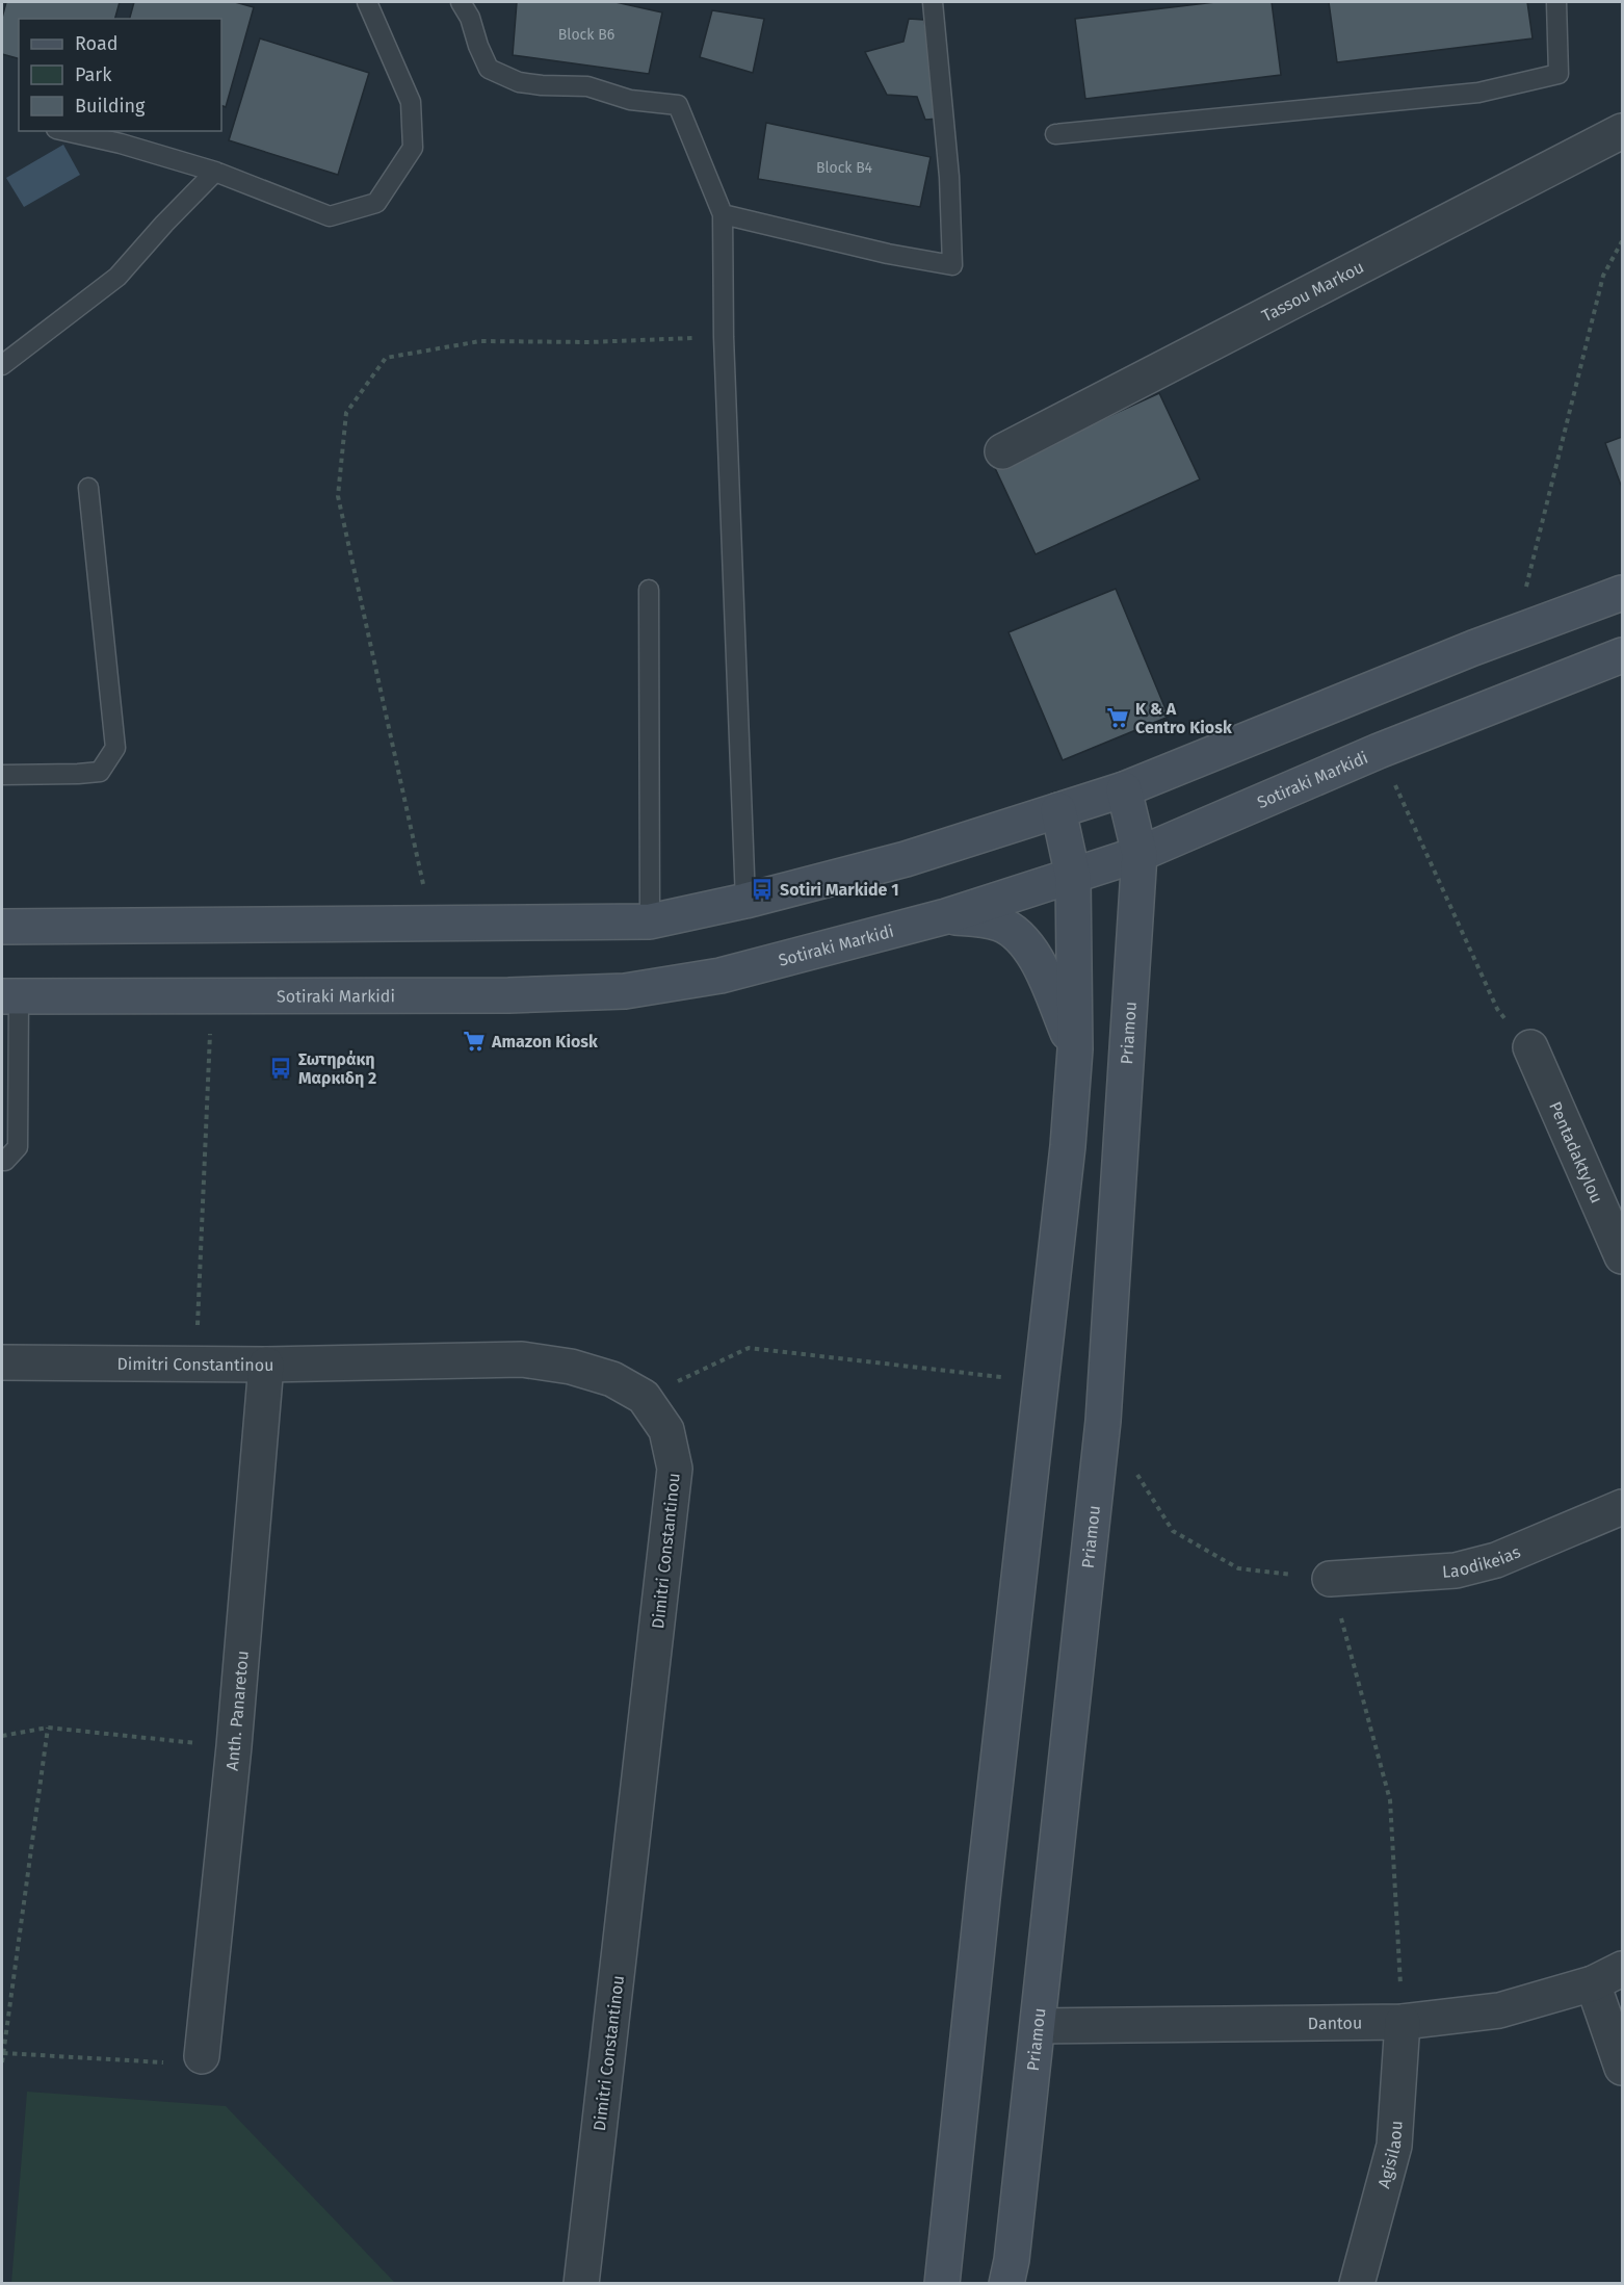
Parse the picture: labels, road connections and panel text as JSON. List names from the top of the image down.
{
  "streets": {
    "street": [
      "Tassou Markou",
      "Sotiraki Markidi",
      "Priamou",
      "Pentadaktylou",
      "Dimitri Constantinou",
      "Laodikeias",
      "Anth. Panaretou",
      "Dantou",
      "Agisilaou"
    ]
  },
  "crossings": [
    ["Sotiraki Markidi", "Priamou"],
    ["Priamou", "Dantou"],
    ["Dimitri Constantinou", "Anth. Panaretou"],
    ["Dantou", "Agisilaou"]
  ],
  "places": {
    "supermarket": ["K & A Centro Kiosk", "Amazon Kiosk"],
    "bus stop": ["Sotiri Markide 1", "Σωτηράκη Μαρκιδη 2"]
  },
  "house_numbers": ["Block B6", "Block B4"],
  "legend": ["Road", "Park", "Building"]
}
